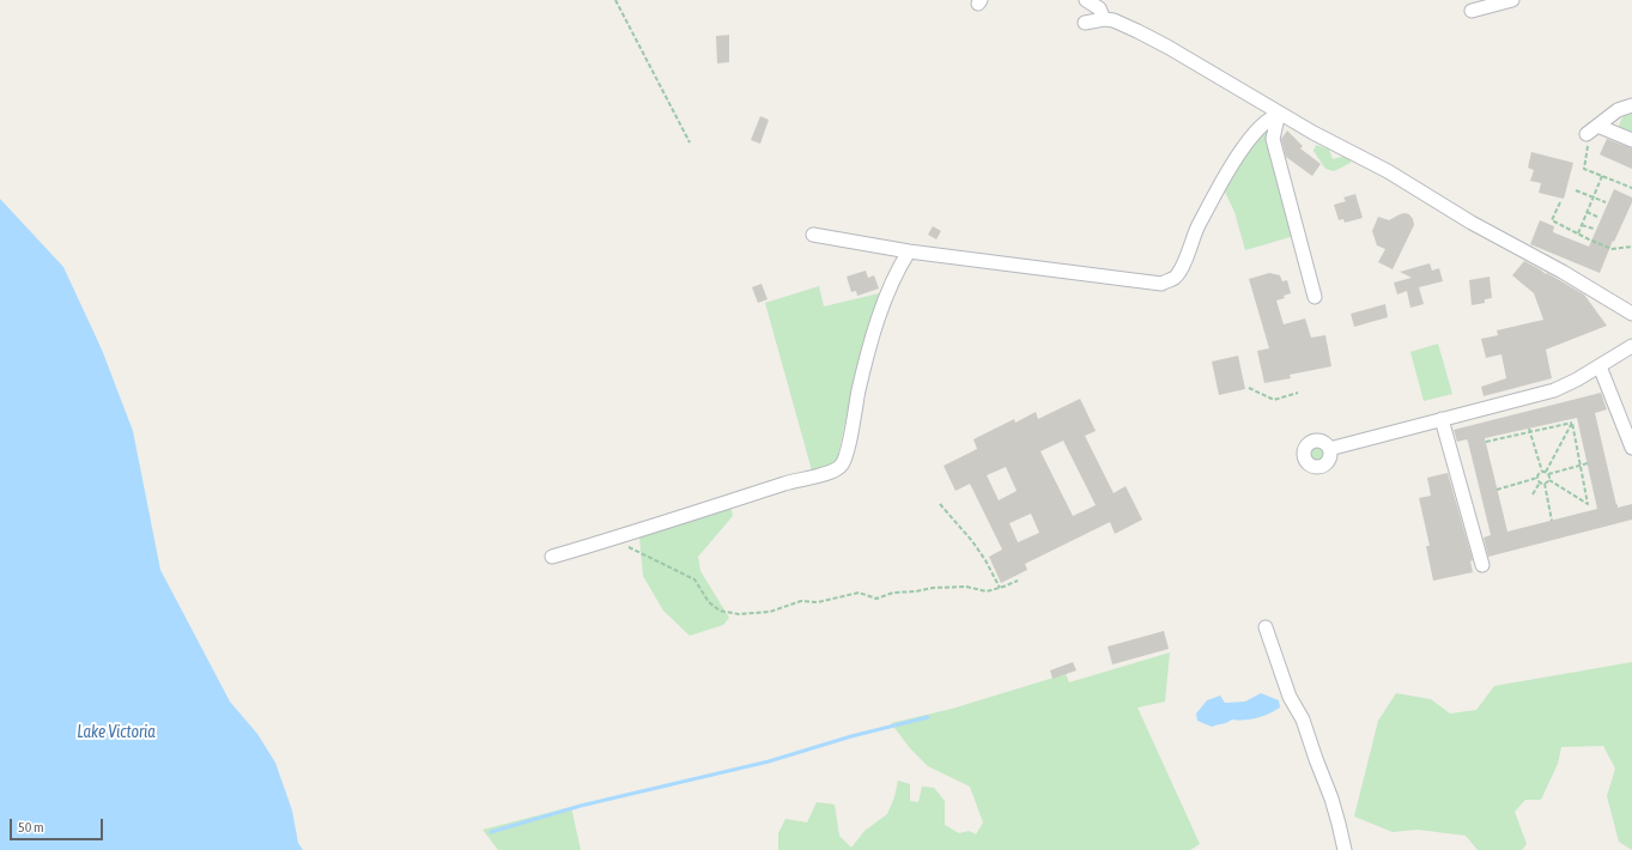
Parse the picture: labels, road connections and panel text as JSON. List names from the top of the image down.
{
  "water": ["Lake Victoria"],
  "scale_bar": "50 m"
}
